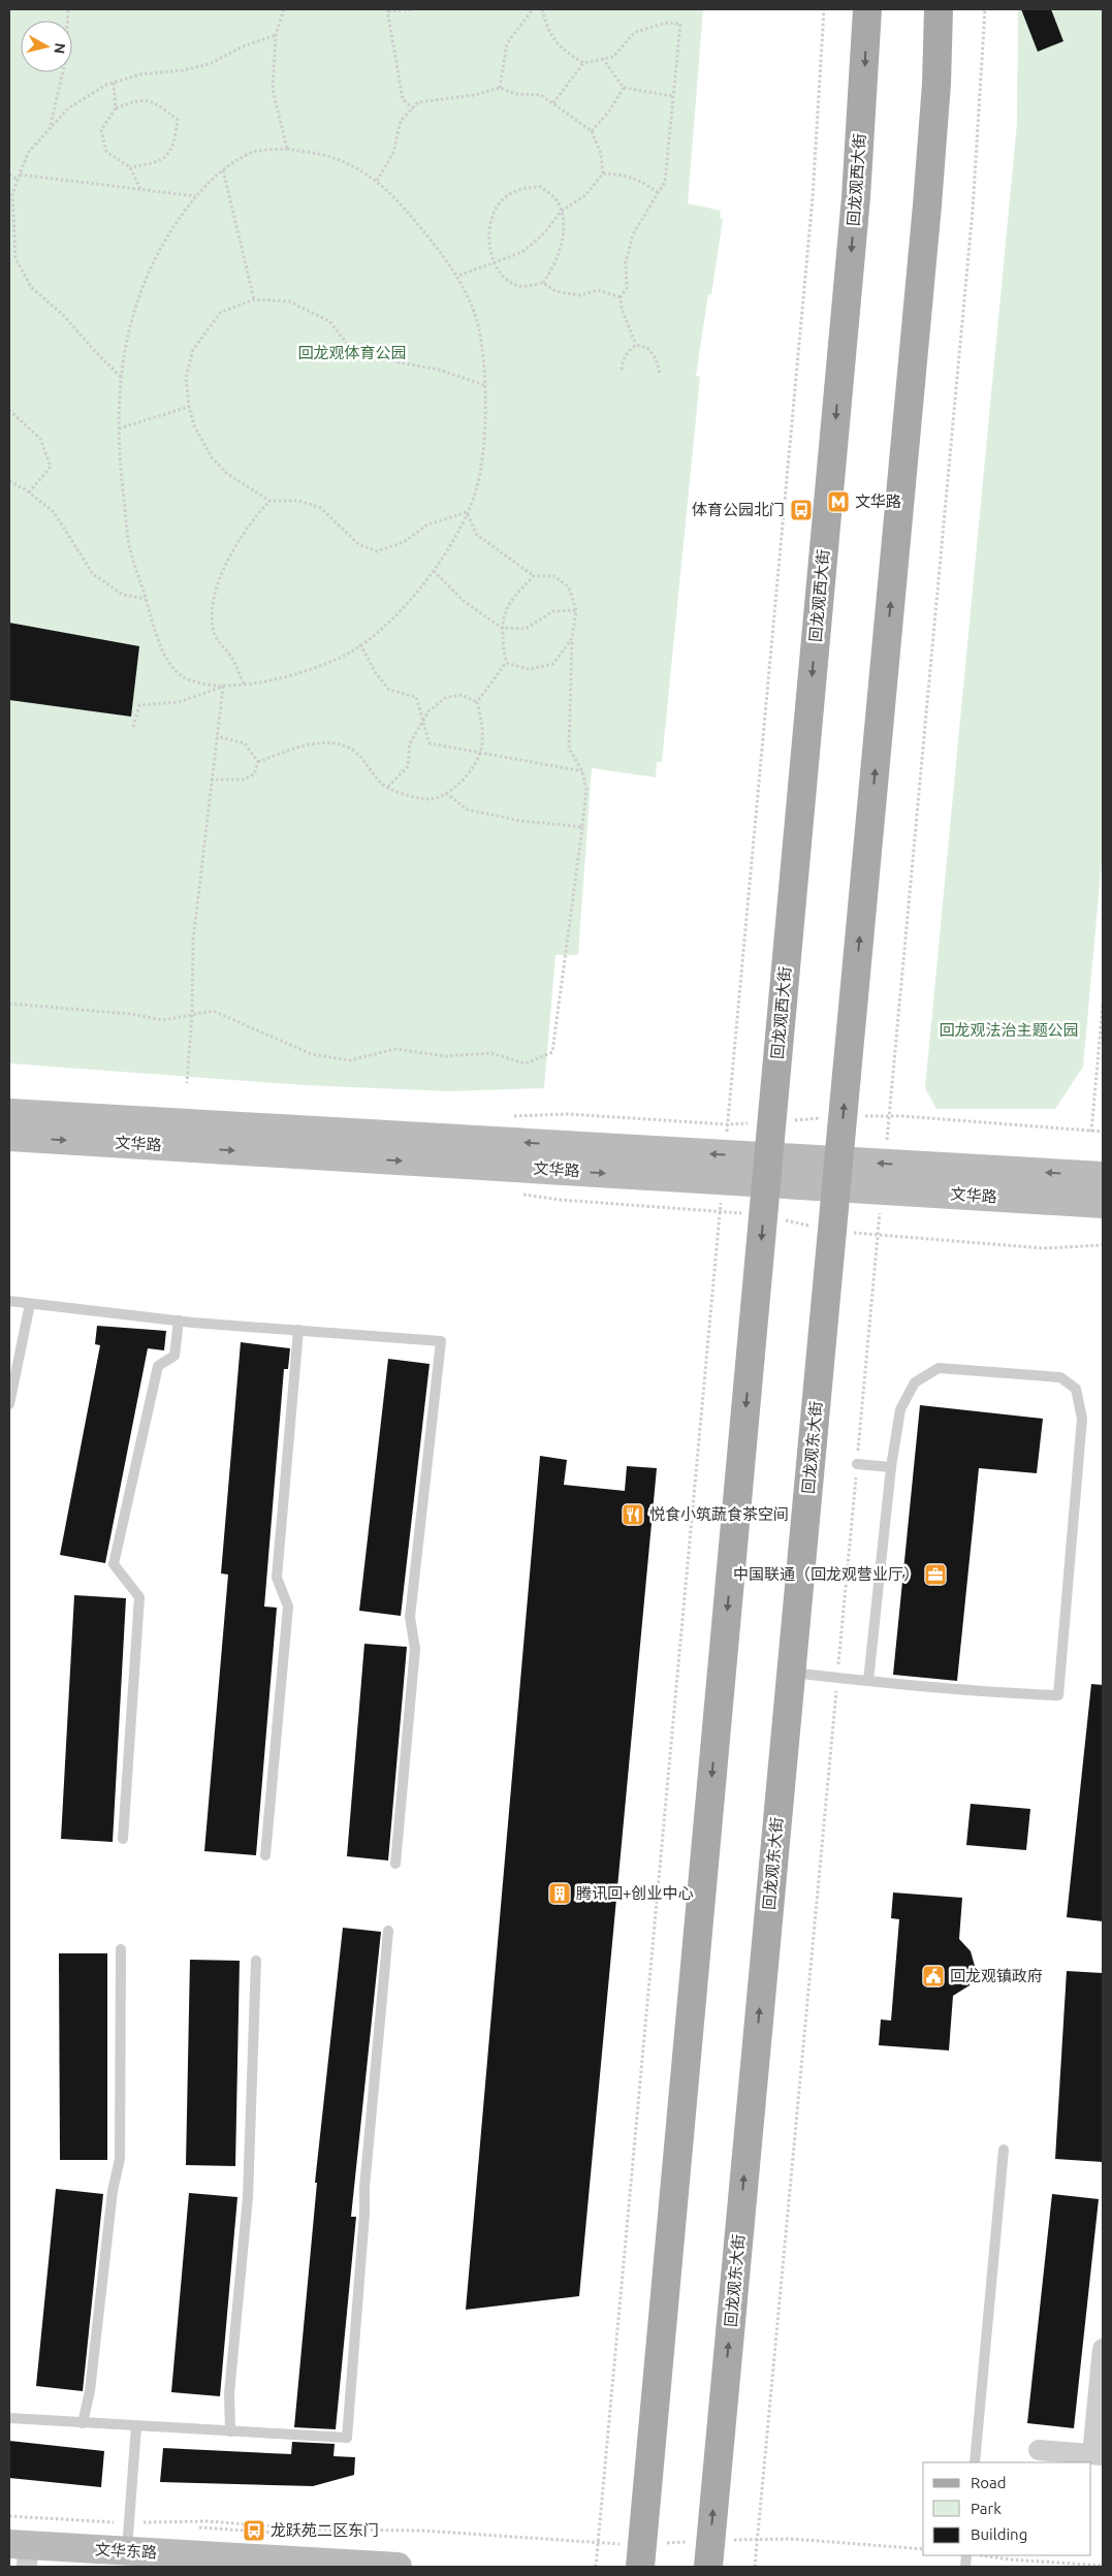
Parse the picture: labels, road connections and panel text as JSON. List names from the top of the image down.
{
  "streets": {
    "main road": ["回龙观西大街", "回龙观东大街"],
    "street": ["文华路", "文华东路"]
  },
  "crossings": [
    ["回龙观西大街", "文华路"],
    ["文华路", "回龙观东大街"]
  ],
  "parks": ["回龙观体育公园", "回龙观法治主题公园"],
  "places": {
    "metro station": ["文华路"],
    "bus stop": ["体育公园北门", "龙跃苑二区东门"],
    "restaurant": ["悦食小筑蔬食茶空间"],
    "office": ["中国联通（回龙观营业厅）"],
    "building": ["腾讯回+创业中心"],
    "public building": ["回龙观镇政府"]
  },
  "legend": ["Road", "Park", "Building"],
  "north": "right"
}
